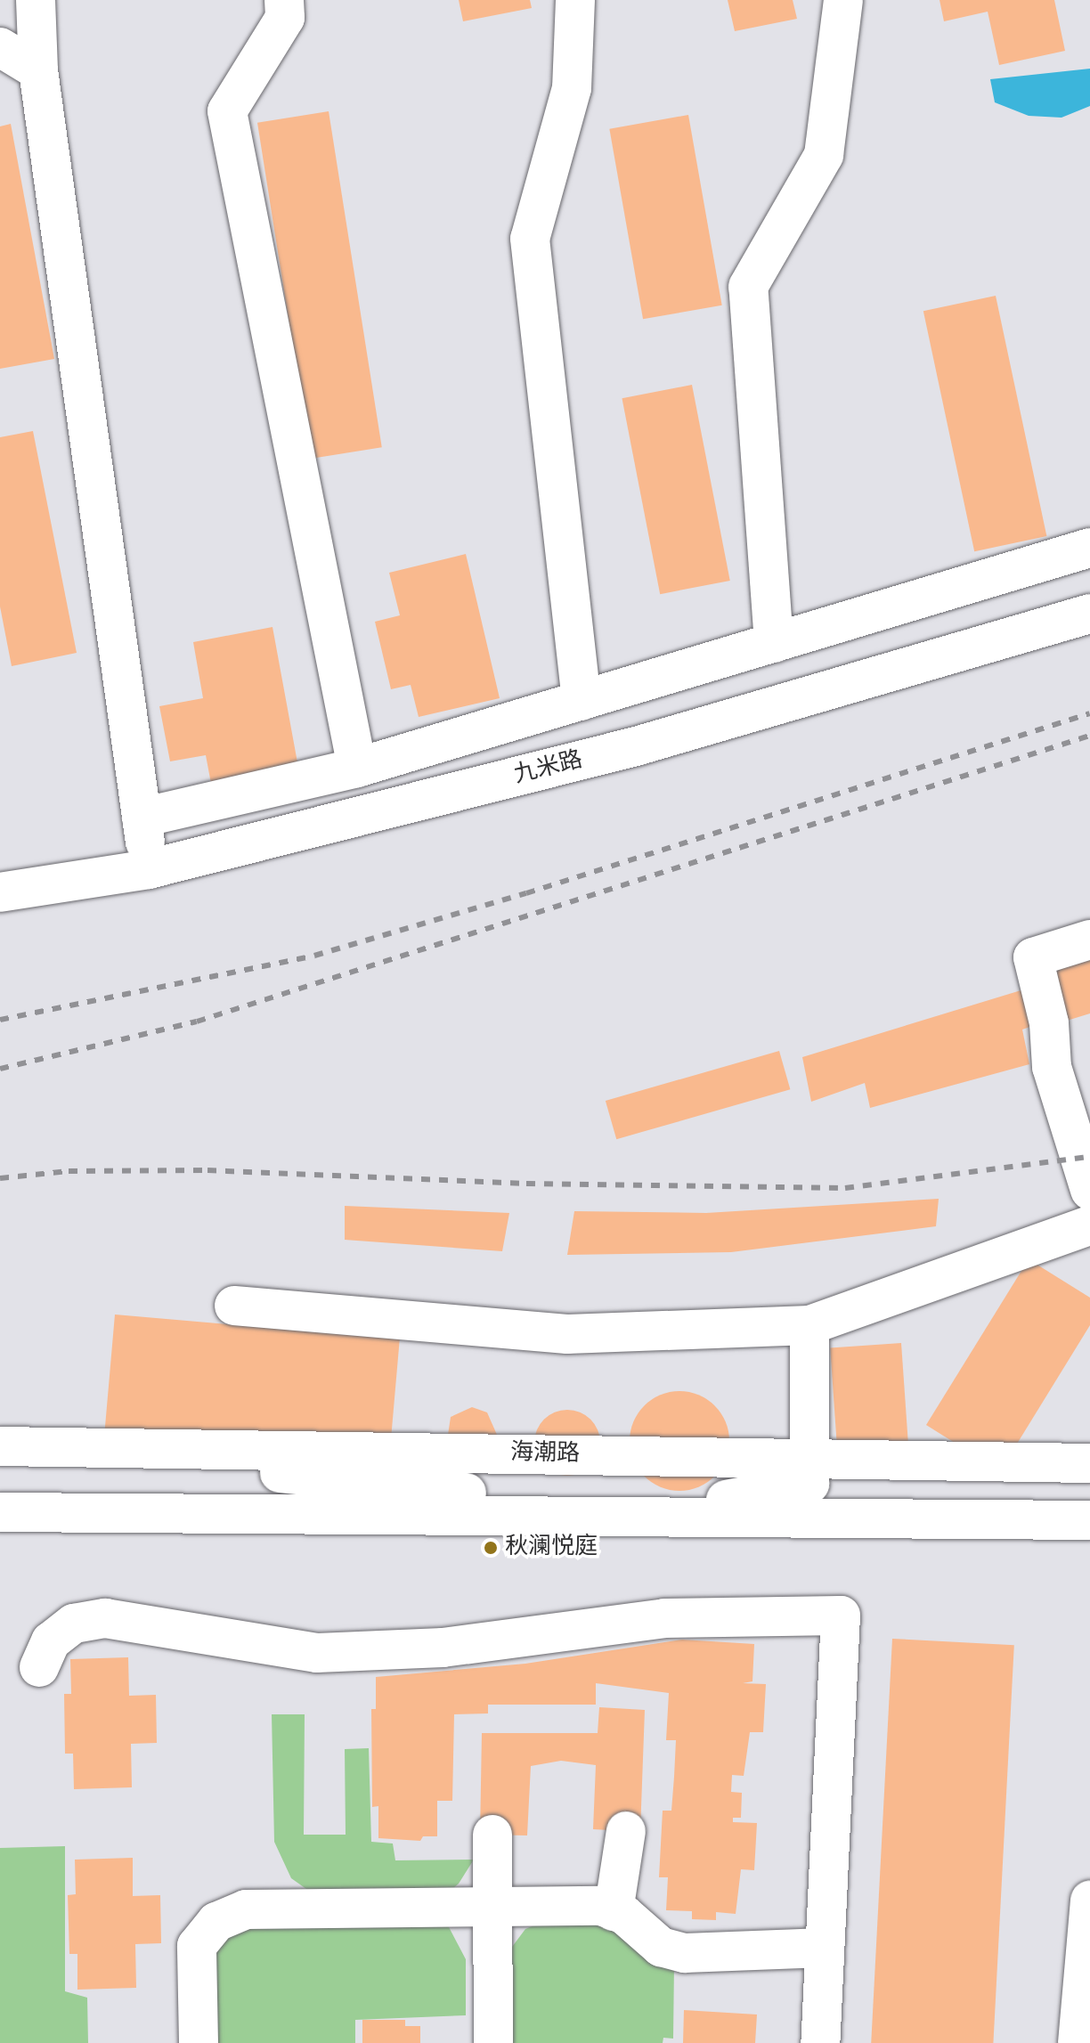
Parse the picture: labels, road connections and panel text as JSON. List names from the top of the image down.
{
  "streets": {
    "street": ["九米路", "海潮路"]
  },
  "places": ["秋澜悦庭"]
}
